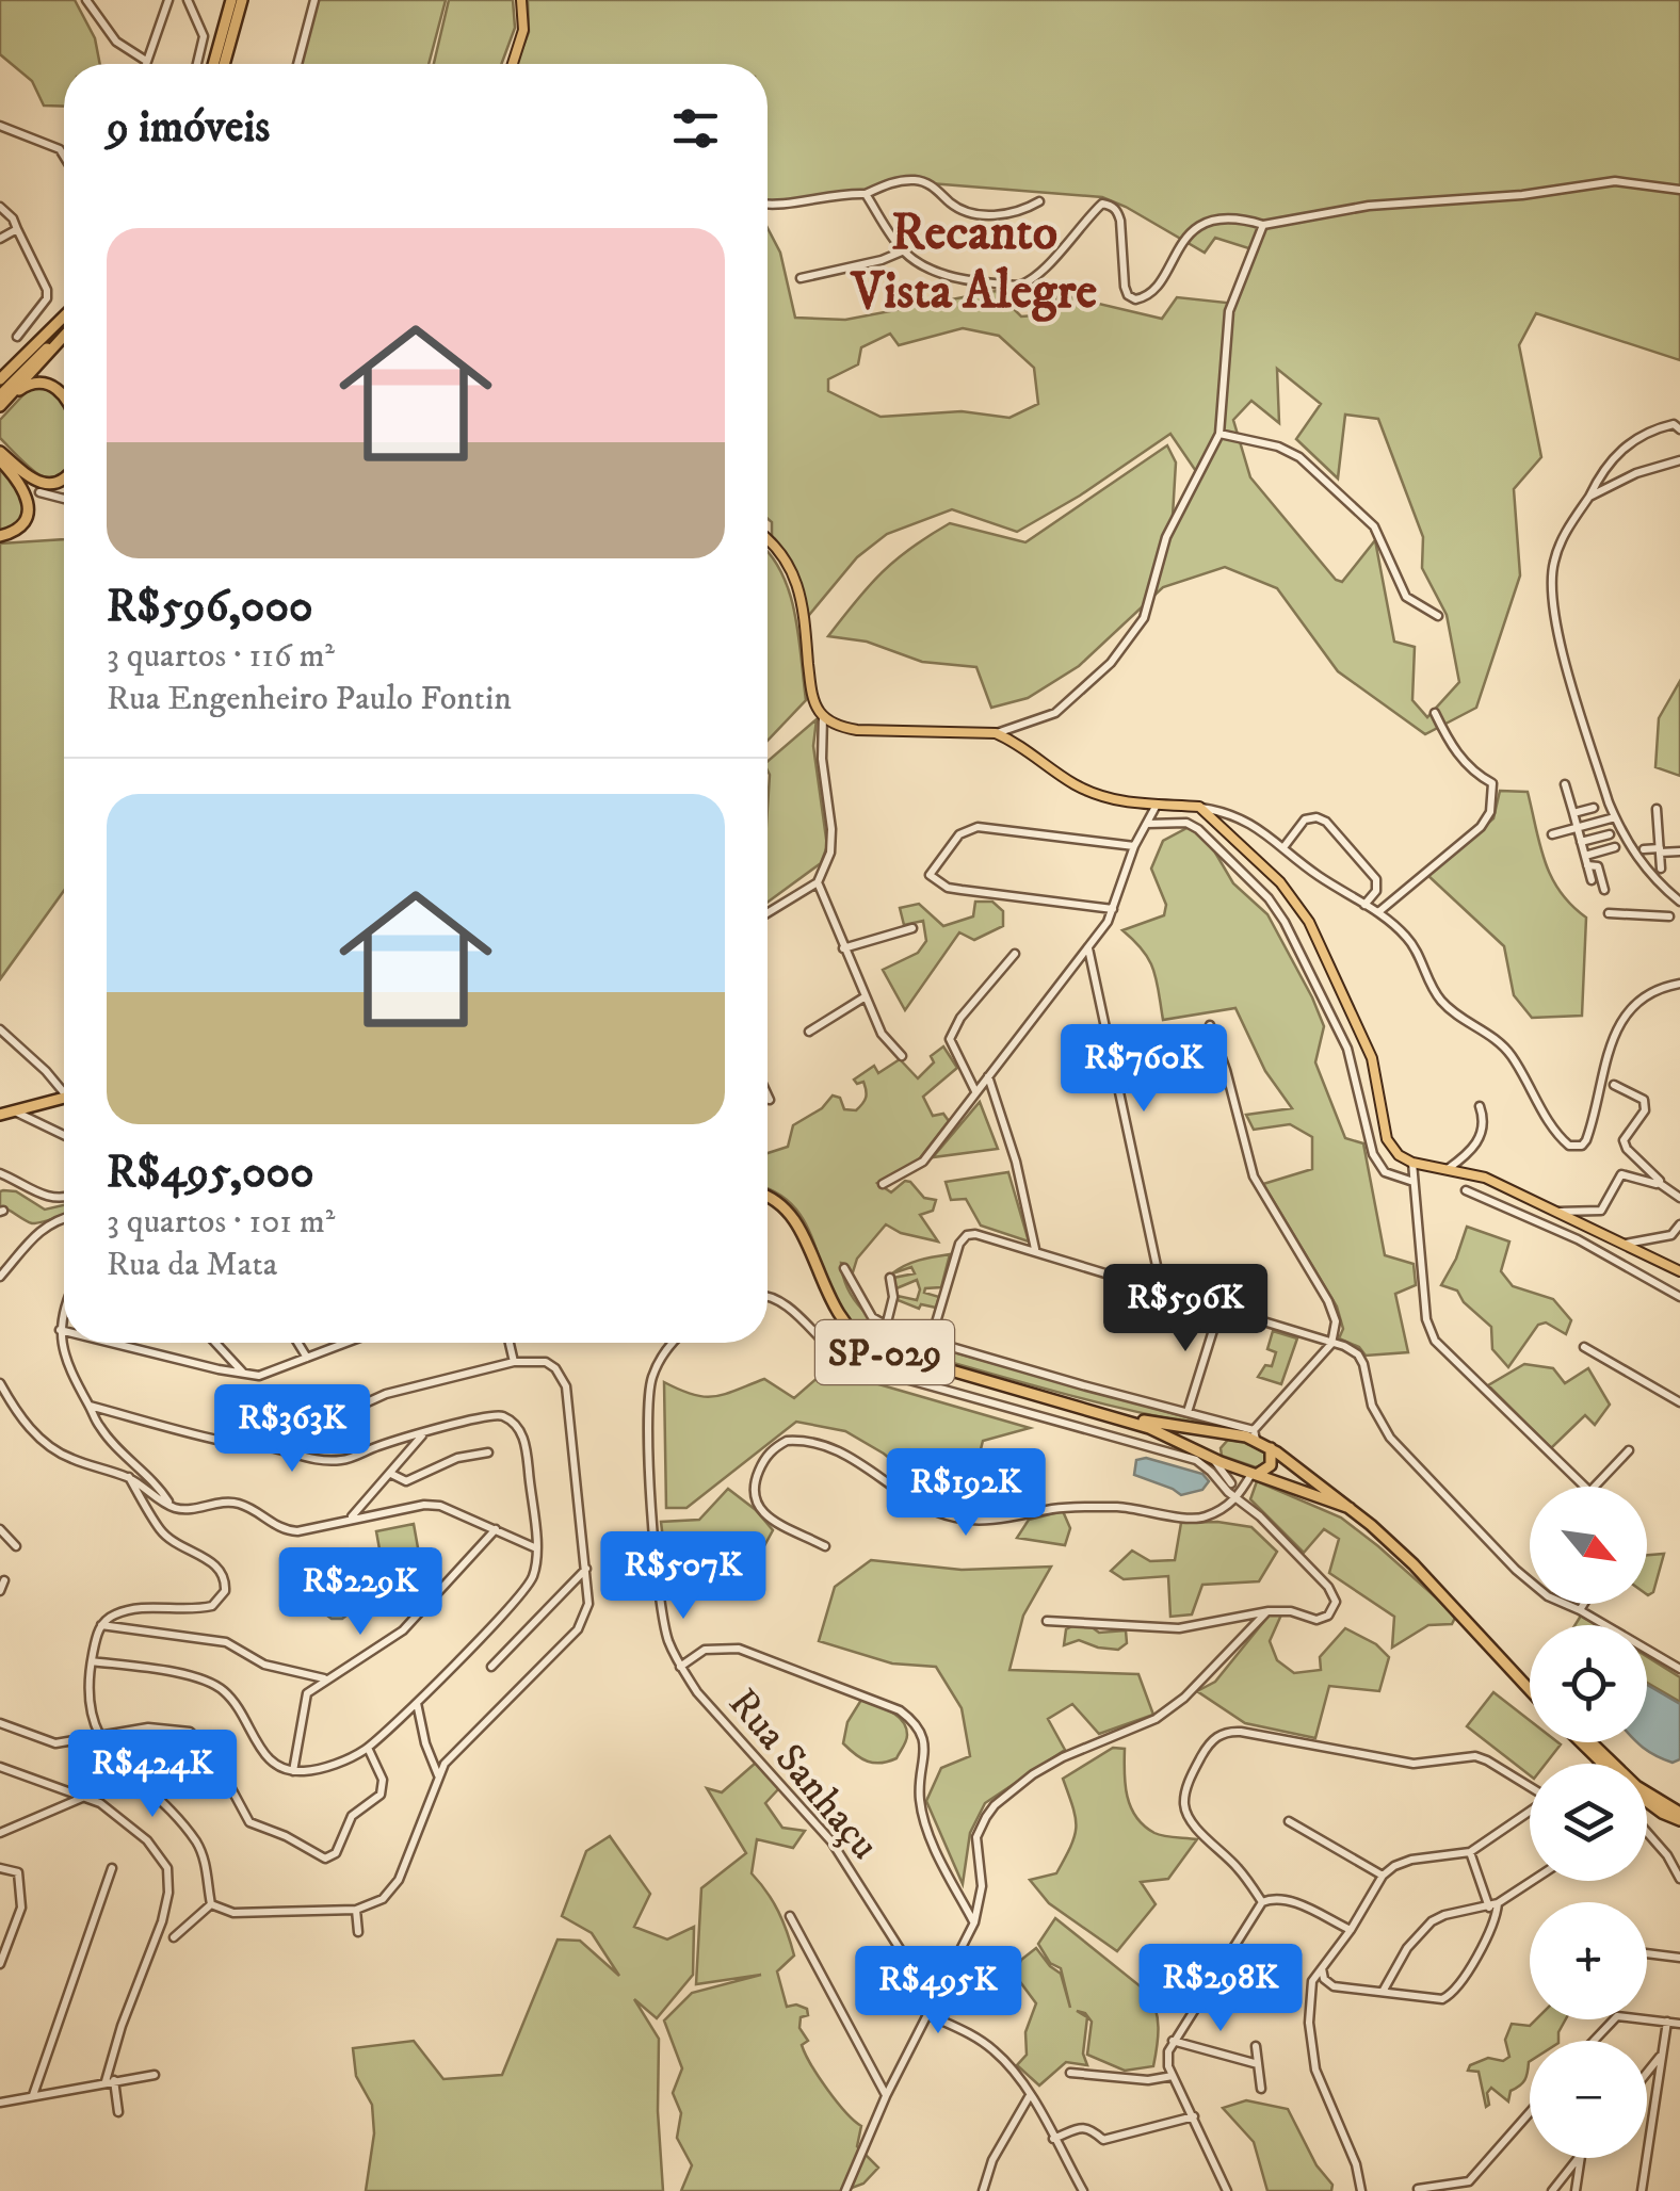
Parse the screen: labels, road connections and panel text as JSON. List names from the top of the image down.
{
  "streets": {
    "highway": ["SP-029"],
    "street": ["Rua Sanhaçu"]
  },
  "districts": ["Recanto Vista Alegre"],
  "north": "bottom right",
  "page": {
    "heading": "9 imóveis",
    "list": [
      {
        "name": "R$596,000",
        "note": "3 quartos · 116 m² · Rua Engenheiro Paulo Fontin"
      },
      {
        "name": "R$495,000",
        "note": "3 quartos · 101 m² · Rua da Mata"
      }
    ],
    "price": [
      "R$760K",
      "R$596K",
      "R$363K",
      "R$192K",
      "R$507K",
      "R$229K",
      "R$424K",
      "R$298K",
      "R$495K"
    ],
    "map_buttons": ["+", "−"]
  }
}
